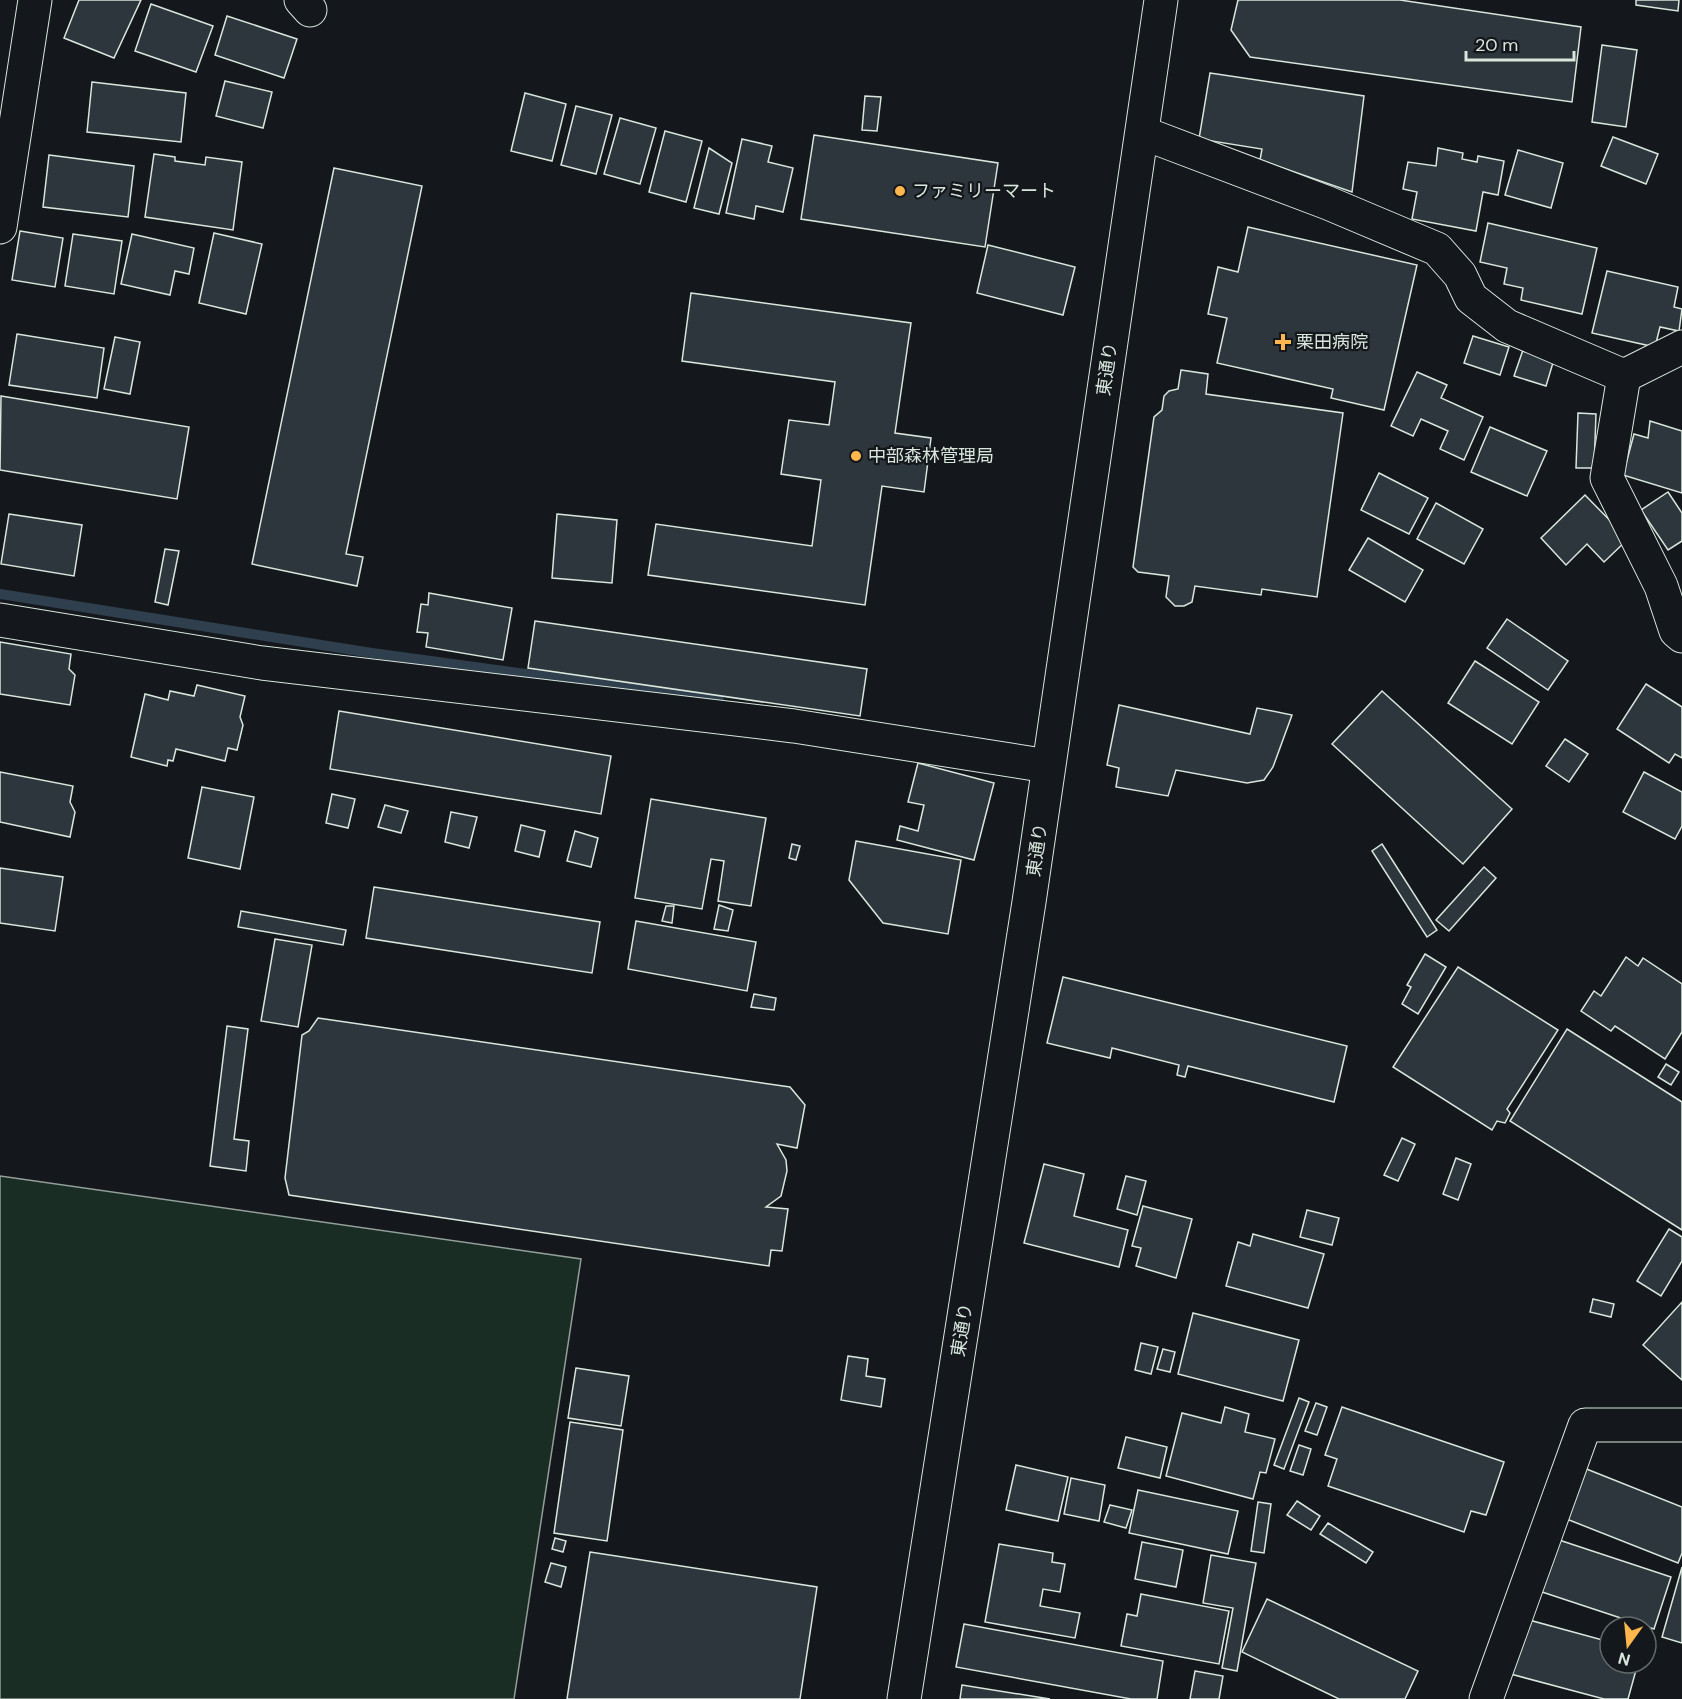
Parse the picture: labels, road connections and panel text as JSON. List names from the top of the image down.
{
  "streets": {
    "street": ["東通り"]
  },
  "places": {
    "other": ["ファミリーマート", "中部森林管理局"],
    "health": ["栗田病院"]
  },
  "scale_bar": "20 m",
  "north": "bottom"
}
